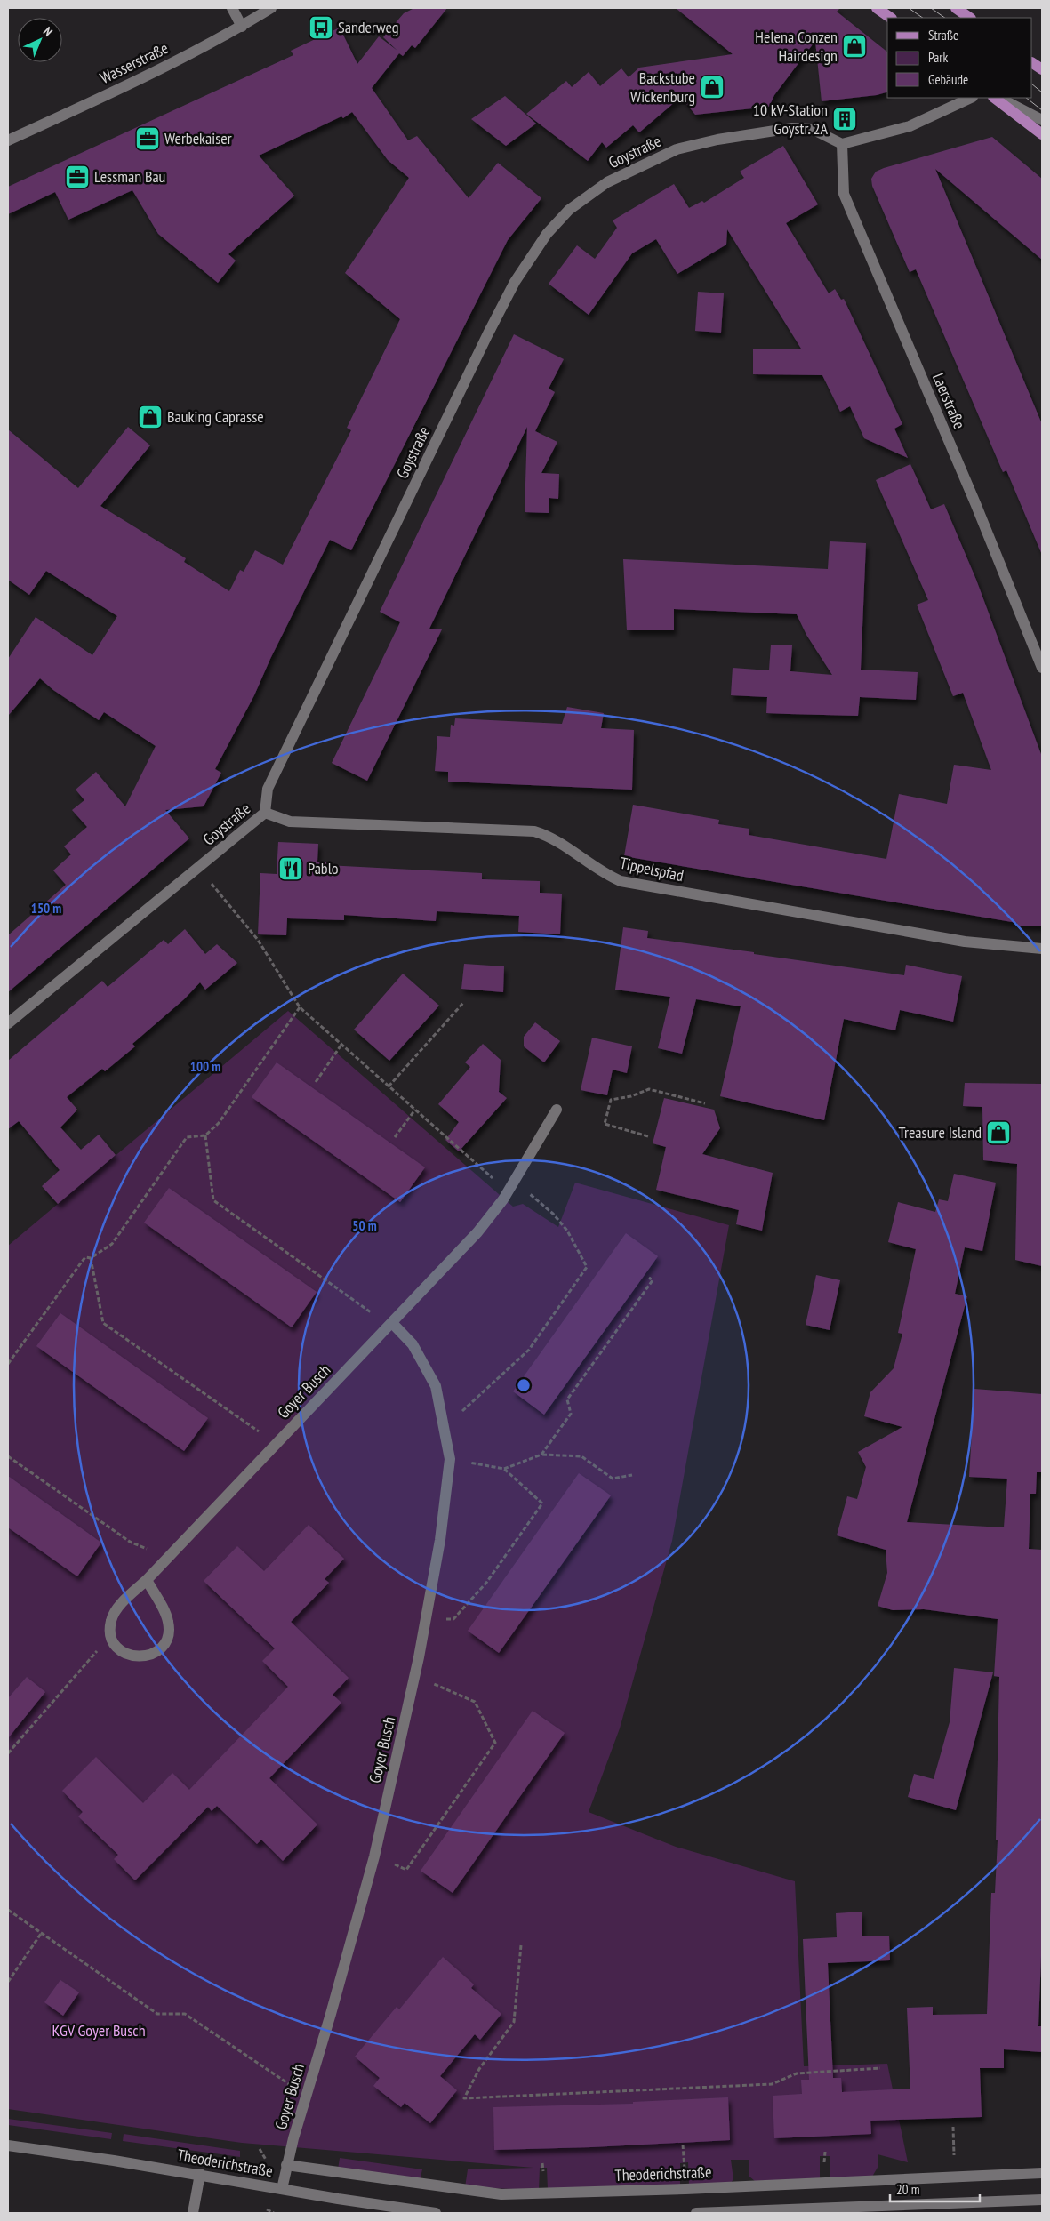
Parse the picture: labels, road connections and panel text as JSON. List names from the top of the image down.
{
  "streets": {
    "street": [
      "Wasserstraße",
      "Goystraße",
      "Laerstraße",
      "Tippelspfad",
      "Goyer Busch",
      "Theoderichstraße"
    ]
  },
  "crossings": [
    ["Goystraße", "Laerstraße"],
    ["Goystraße", "Tippelspfad"],
    ["Goyer Busch", "Theoderichstraße"]
  ],
  "parks": ["KGV Goyer Busch"],
  "places": {
    "bus stop": ["Sanderweg"],
    "shop": [
      "Helena Conzen Hairdesign",
      "Backstube Wickenburg",
      "Bauking Caprasse",
      "Treasure Island"
    ],
    "building": ["10 kV-Station Goystr. 2A"],
    "office": ["Werbekaiser", "Lessman Bau"],
    "restaurant": ["Pablo"]
  },
  "legend": ["Straße", "Park", "Gebäude"],
  "scale_bar": "20 m",
  "north": "top right",
  "rings": ["150 m", "100 m", "50 m"]
}
